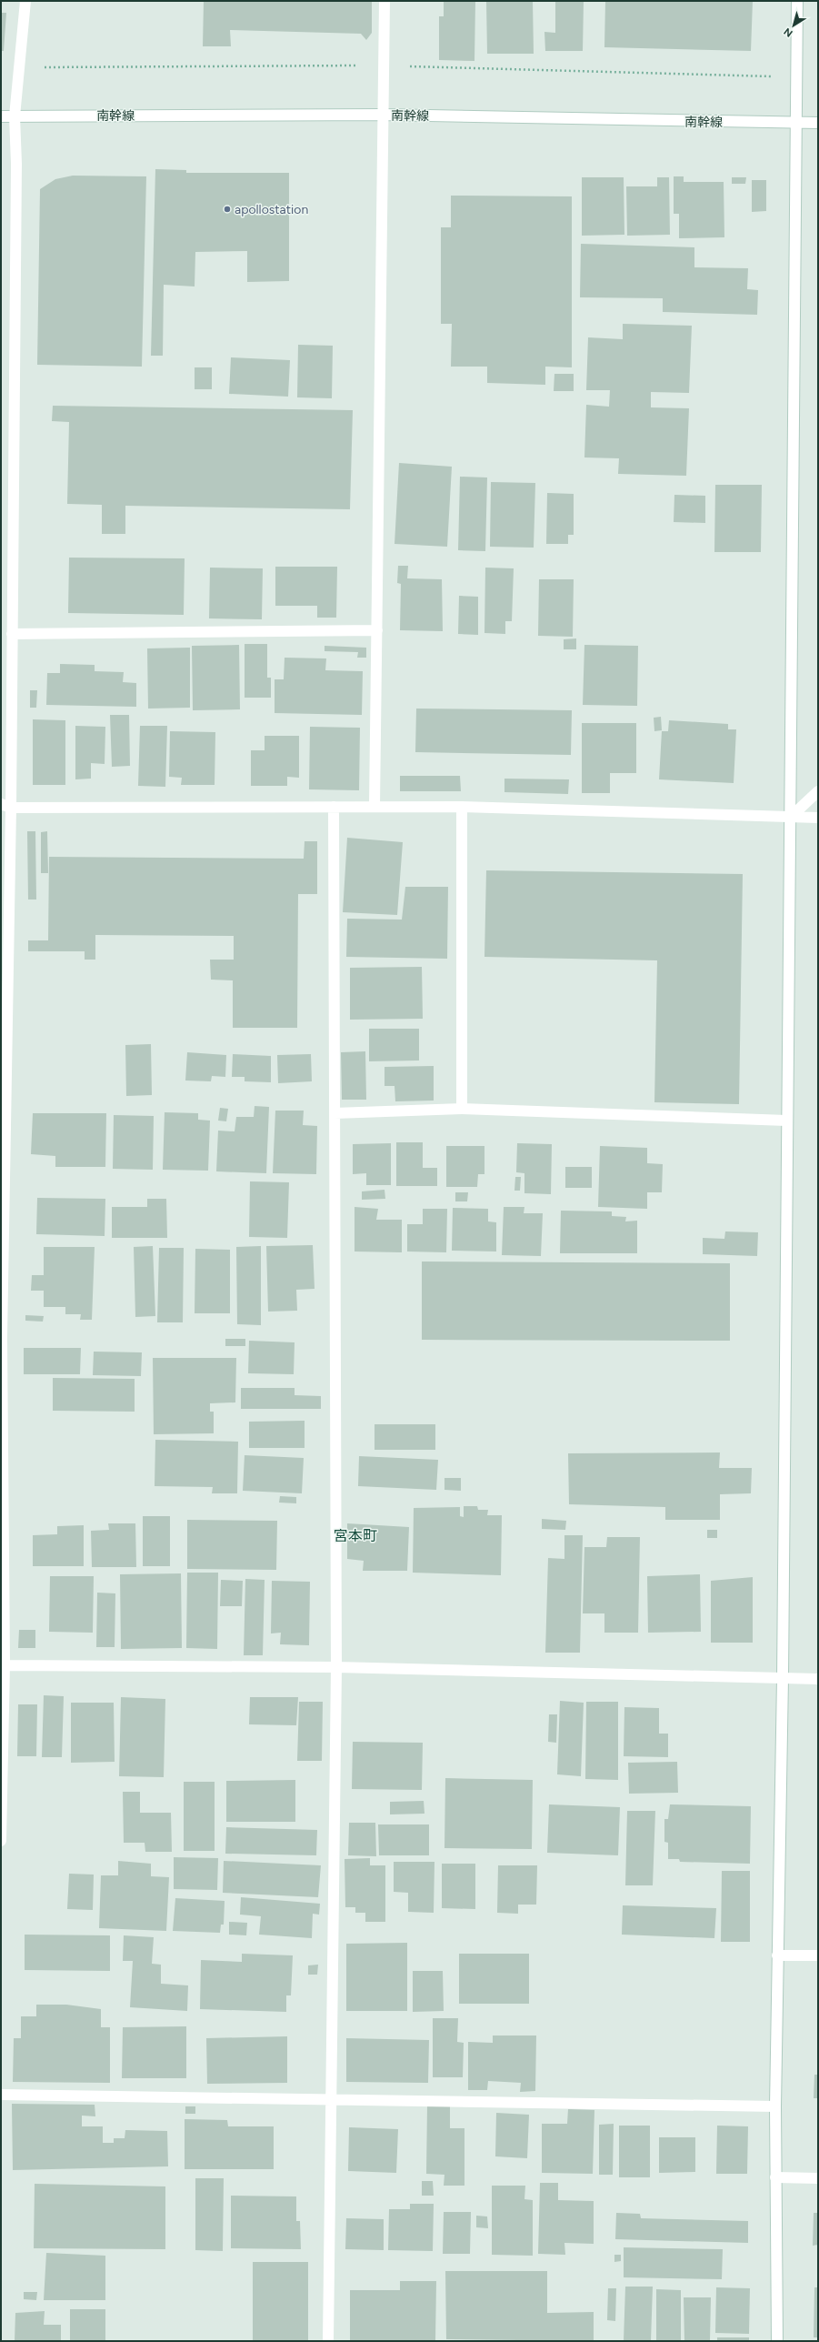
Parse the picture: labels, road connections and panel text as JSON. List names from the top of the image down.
{
  "streets": {
    "street": ["南幹線"]
  },
  "districts": ["宮本町"],
  "places": ["apollostation"],
  "north": "bottom left"
}
